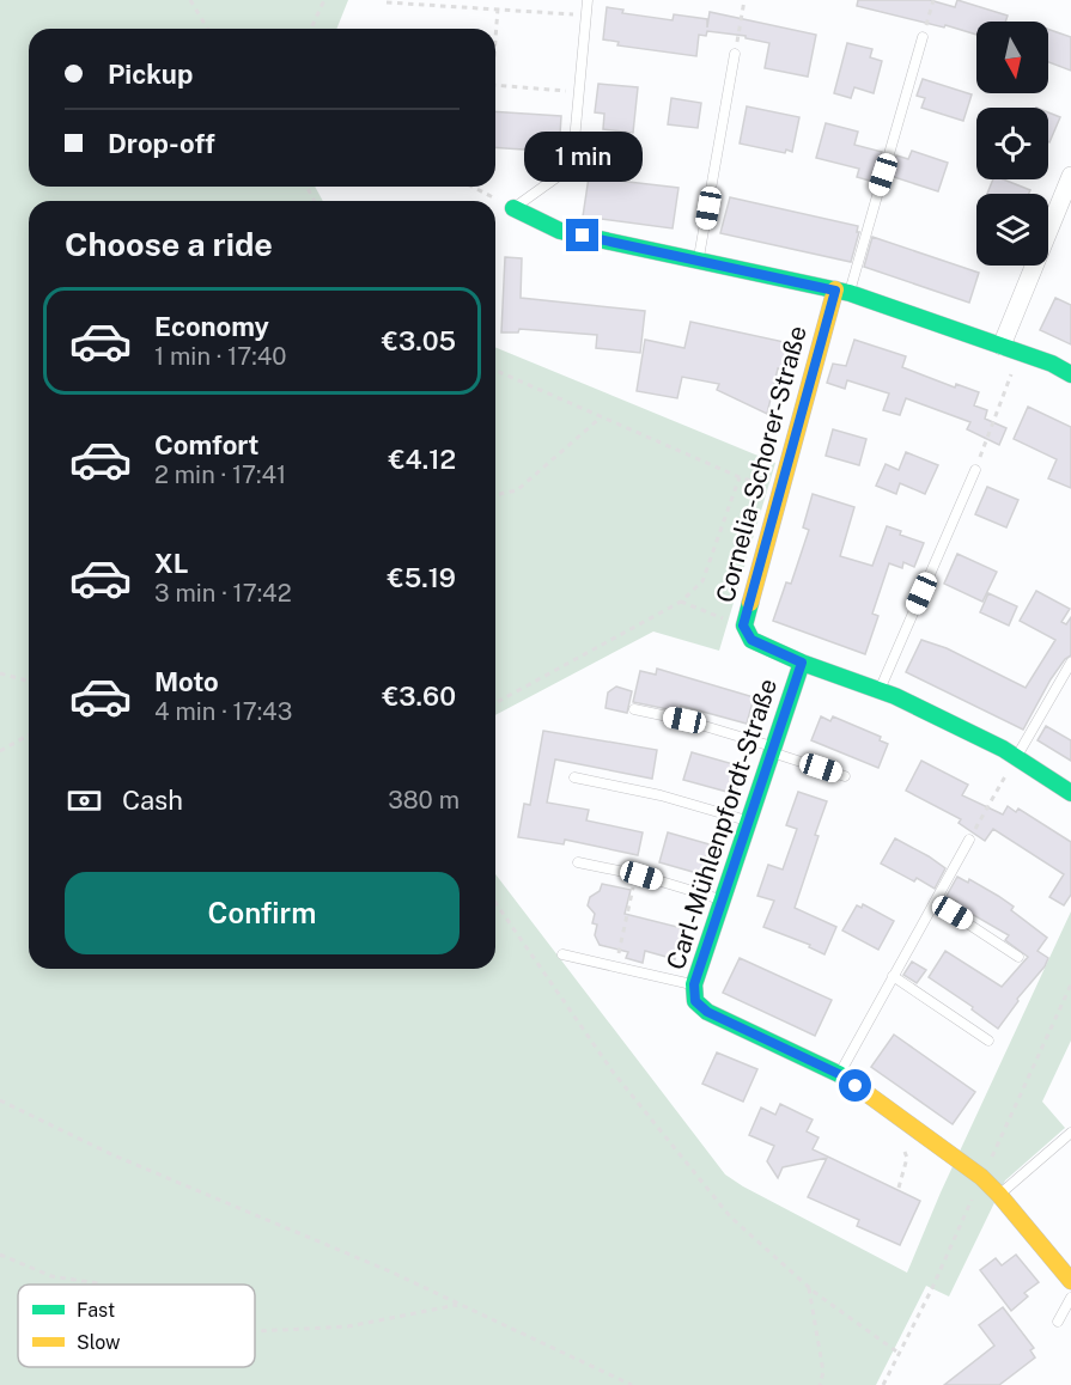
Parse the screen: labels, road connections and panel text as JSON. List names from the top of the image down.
{
  "streets": {
    "street": ["Cornelia-Schorer-Straße", "Carl-Mühlenpfordt-Straße"]
  },
  "crossings": [
    ["Cornelia-Schorer-Straße", "Carl-Mühlenpfordt-Straße"]
  ],
  "legend": ["Fast", "Slow"],
  "north": "bottom",
  "page": {
    "banner": ["Pickup", "Drop-off"],
    "bubble": "1 min",
    "heading": "Choose a ride",
    "list": [
      {
        "name": "Economy",
        "note": "1 min · 17:40",
        "value": "€3.05"
      },
      {
        "name": "Comfort",
        "note": "2 min · 17:41",
        "value": "€4.12"
      },
      {
        "name": "XL",
        "note": "3 min · 17:42",
        "value": "€5.19"
      },
      {
        "name": "Moto",
        "note": "4 min · 17:43",
        "value": "€3.60"
      }
    ],
    "pay": ["Cash", "380 m"],
    "buttons": "Confirm"
  }
}
